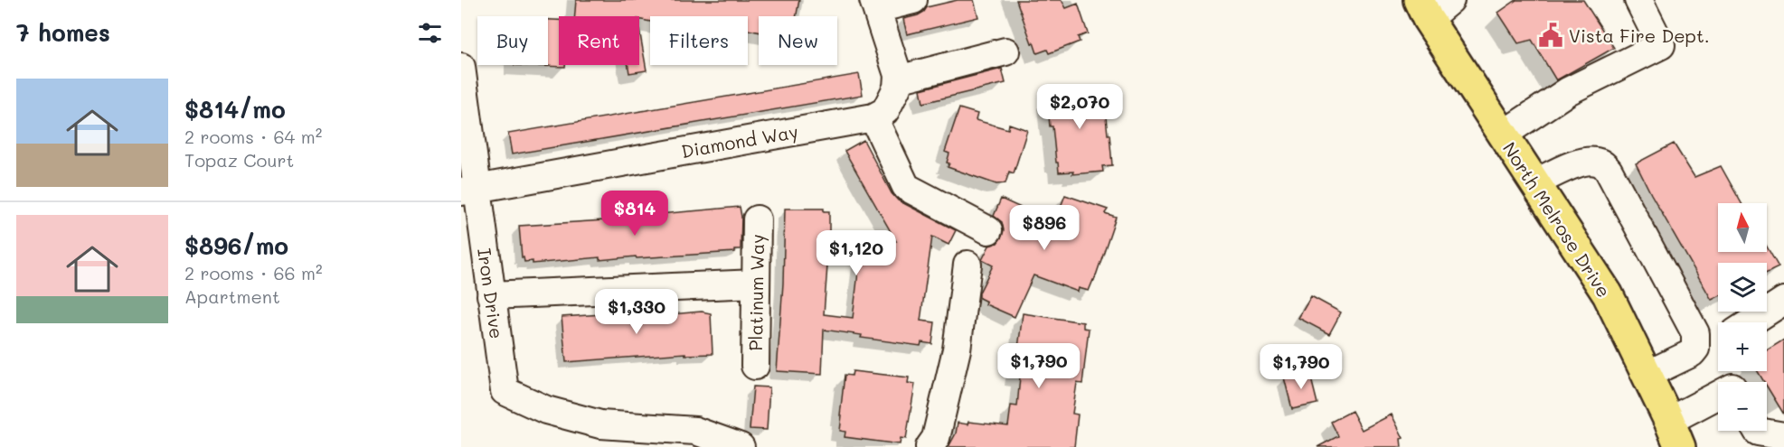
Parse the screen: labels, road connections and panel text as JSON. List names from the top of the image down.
{
  "streets": {
    "main road": ["North Melrose Drive"],
    "street": ["Diamond Way", "Platinum Way", "Iron Drive"]
  },
  "crossings": [
    ["Diamond Way", "Iron Drive"]
  ],
  "places": {
    "public building": ["Vista Fire Dept."]
  },
  "north": "top",
  "page": {
    "heading": "7 homes",
    "chip": [
      "Buy",
      "Rent",
      "Filters",
      "New"
    ],
    "list": [
      {
        "name": "$814/mo",
        "note": "2 rooms · 64 m² · Topaz Court"
      },
      {
        "name": "$896/mo",
        "note": "2 rooms · 66 m² · Apartment"
      }
    ],
    "price": [
      "$2,070",
      "$814",
      "$896",
      "$1,120",
      "$1,330",
      "$1,790",
      "$1,790"
    ],
    "map_buttons": ["+", "−"]
  }
}
